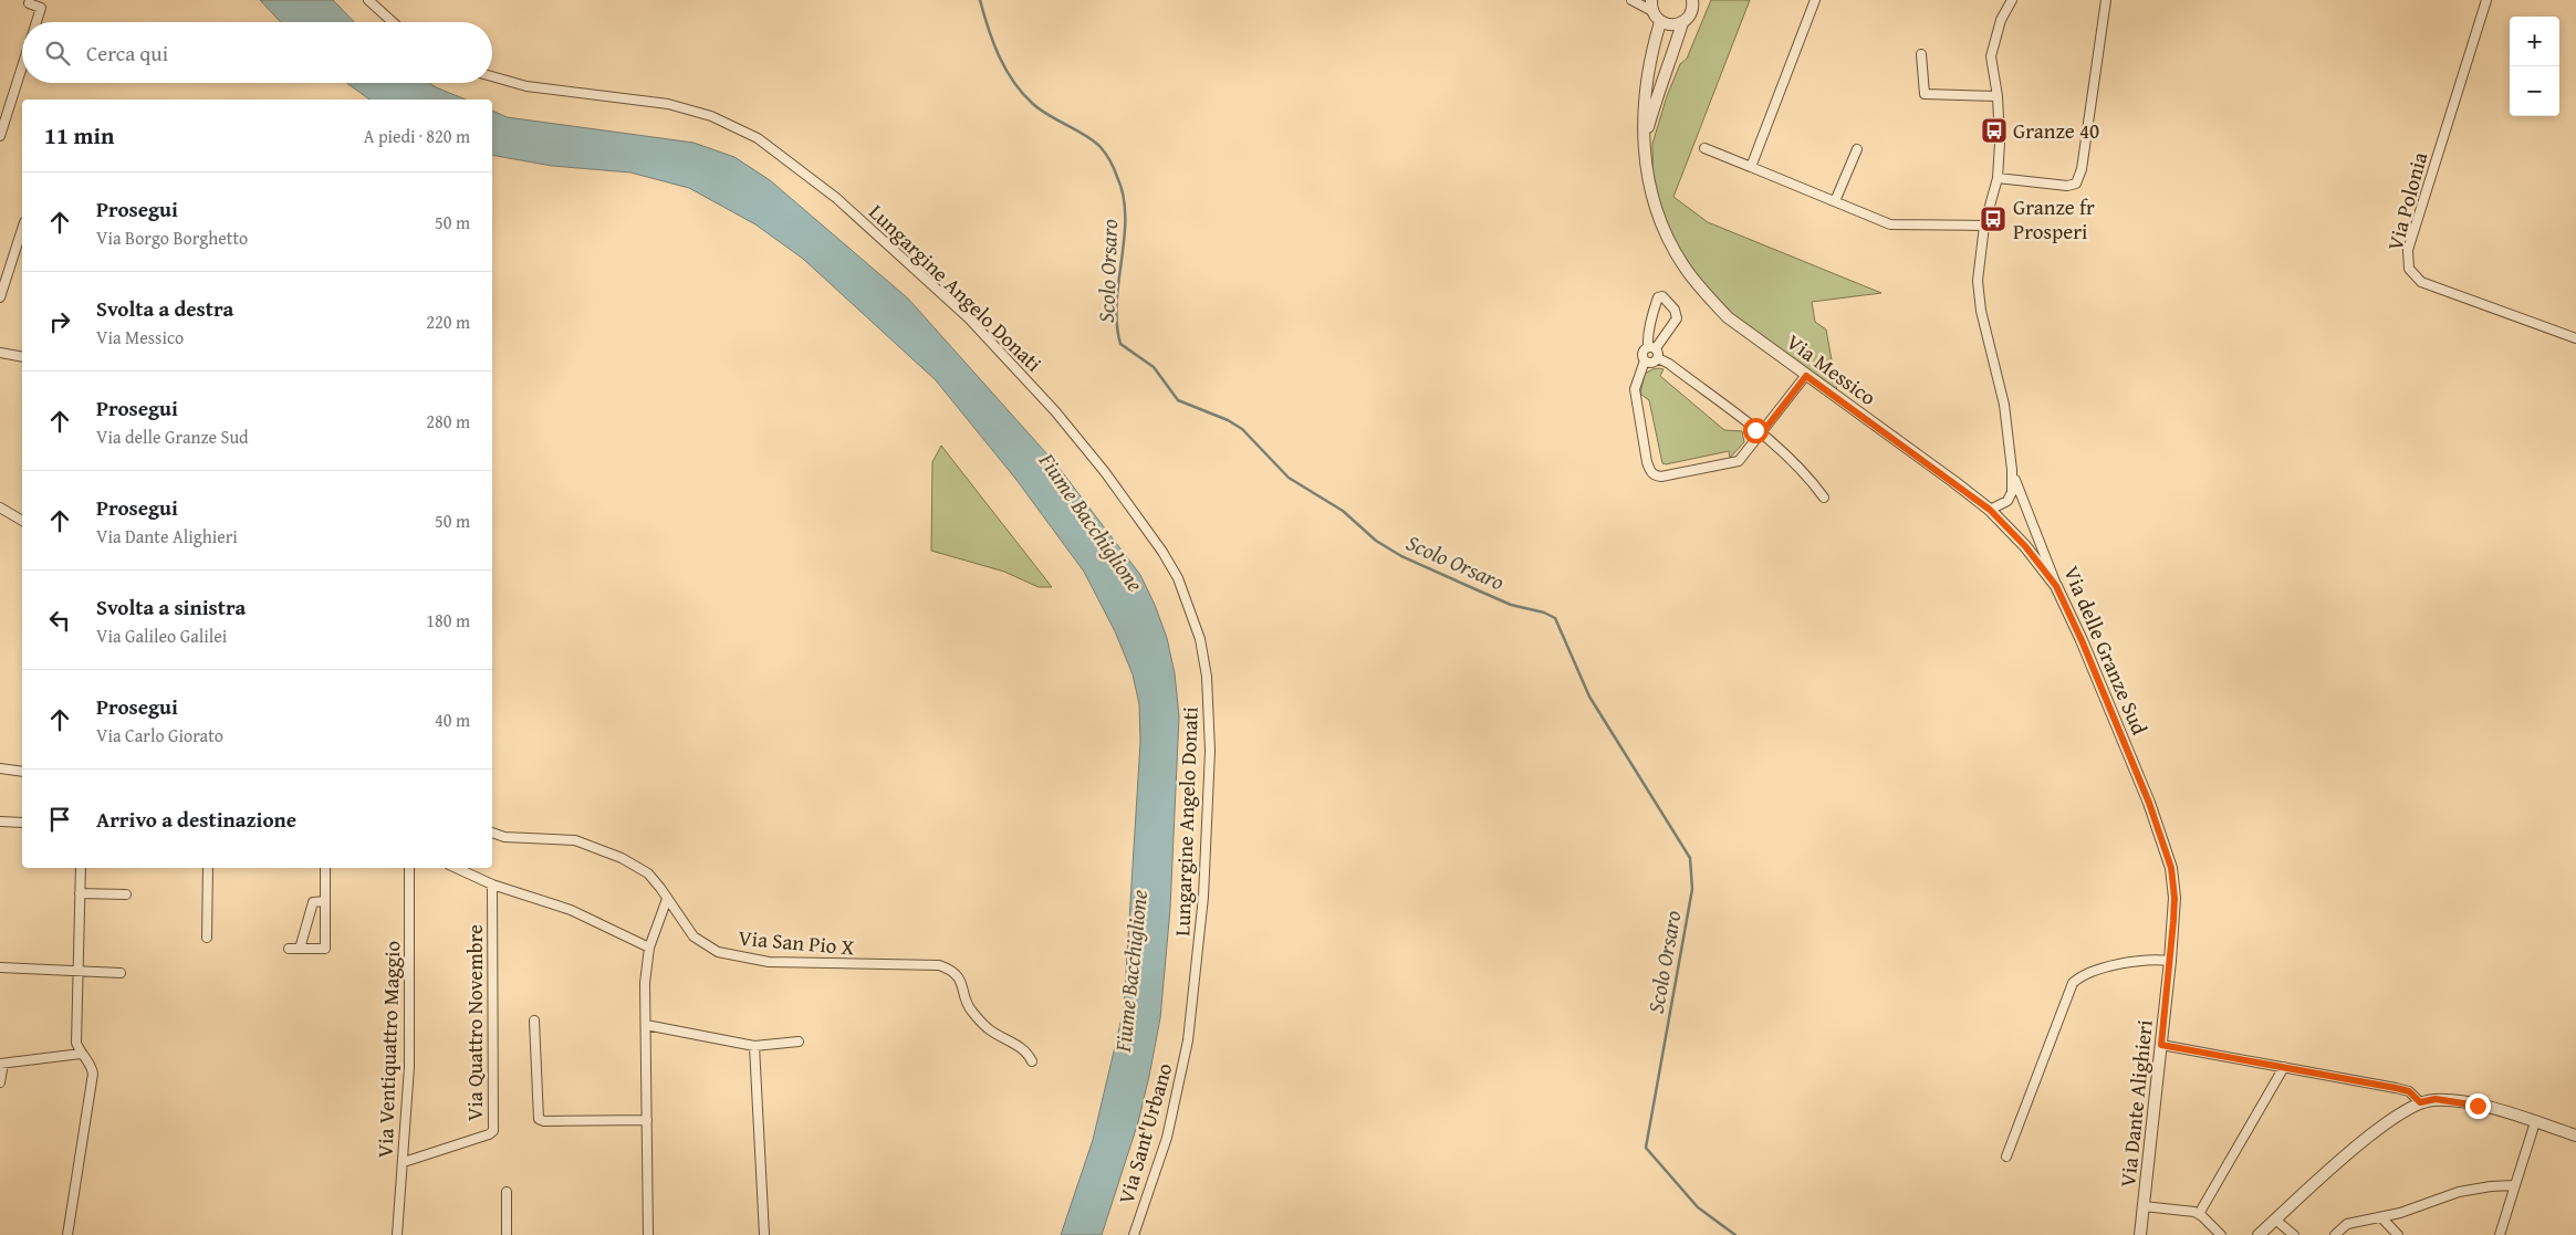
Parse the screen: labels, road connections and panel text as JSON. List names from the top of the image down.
{
  "streets": {
    "street": [
      "Via Polonia",
      "Lungargine Angelo Donati",
      "Via Messico",
      "Via delle Granze Sud",
      "Via San Pio X",
      "Via Quattro Novembre",
      "Via Ventiquattro Maggio",
      "Via Dante Alighieri",
      "Via Sant'Urbano"
    ]
  },
  "crossings": [
    ["Lungargine Angelo Donati", "Via Sant'Urbano"],
    ["Via Messico", "Via delle Granze Sud"],
    ["Via delle Granze Sud", "Via Dante Alighieri"],
    ["Via Quattro Novembre", "Via Ventiquattro Maggio"]
  ],
  "water": ["Scolo Orsaro", "Fiume Bacchiglione"],
  "places": {
    "bus stop": ["Granze 40", "Granze fr Prosperi"]
  },
  "page": {
    "map_buttons": ["+", "−"],
    "search": "Cerca qui",
    "heading": ["11 min", "A piedi · 820 m"],
    "list": [
      ["Prosegui", "Via Borgo Borghetto", "50 m"],
      ["Svolta a destra", "Via Messico", "220 m"],
      ["Prosegui", "Via delle Granze Sud", "280 m"],
      ["Prosegui", "Via Dante Alighieri", "50 m"],
      ["Svolta a sinistra", "Via Galileo Galilei", "180 m"],
      ["Prosegui", "Via Carlo Giorato", "40 m"],
      "Arrivo a destinazione"
    ]
  }
}
